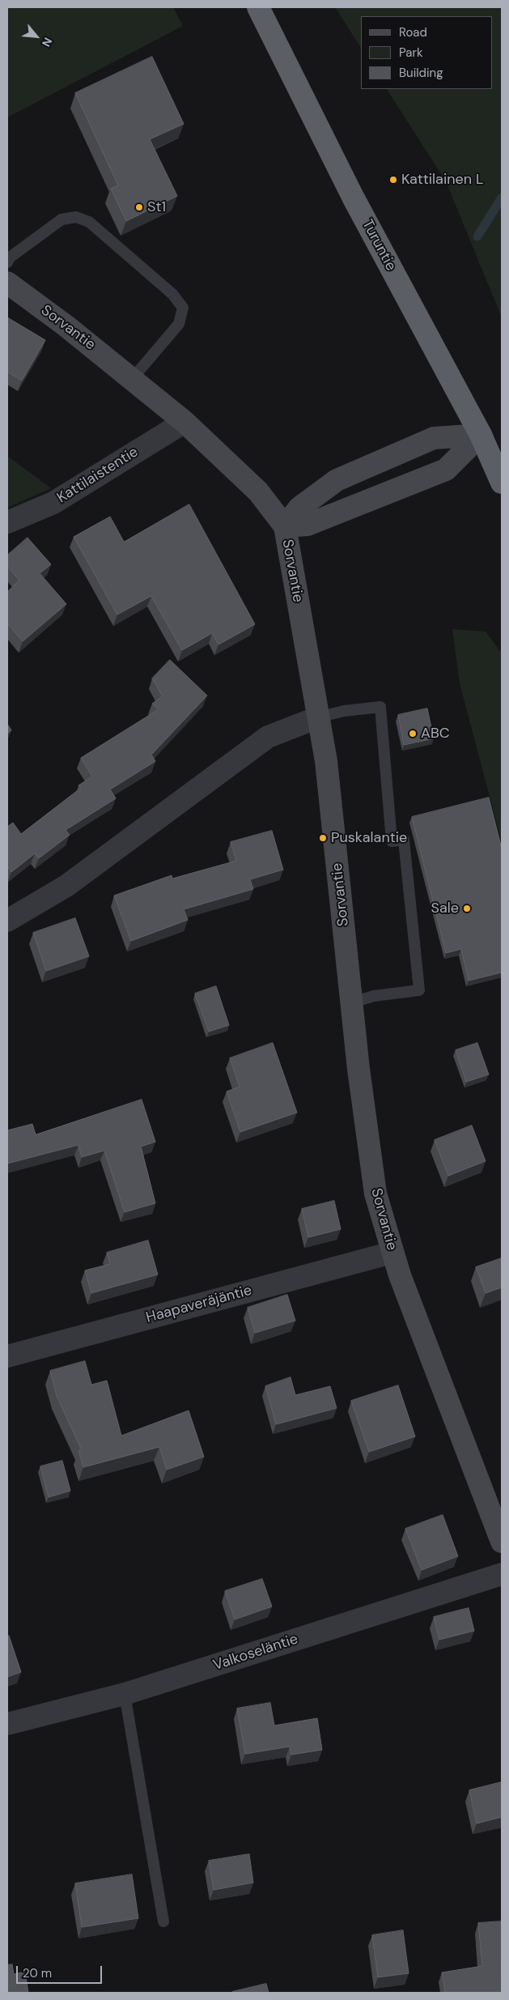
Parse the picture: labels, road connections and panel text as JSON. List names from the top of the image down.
{
  "streets": {
    "highway": ["Turuntie"],
    "main road": ["Sorvantie"],
    "street": ["Kattilaistentie", "Haapaveräjäntie", "Valkoseläntie"]
  },
  "crossings": [
    ["Sorvantie", "Kattilaistentie"],
    ["Sorvantie", "Haapaveräjäntie"]
  ],
  "places": [
    "Kattilainen L",
    "St1",
    "ABC",
    "Puskalantie",
    "Sale"
  ],
  "legend": ["Road", "Park", "Building"],
  "scale_bar": "20 m",
  "north": "bottom right"
}
